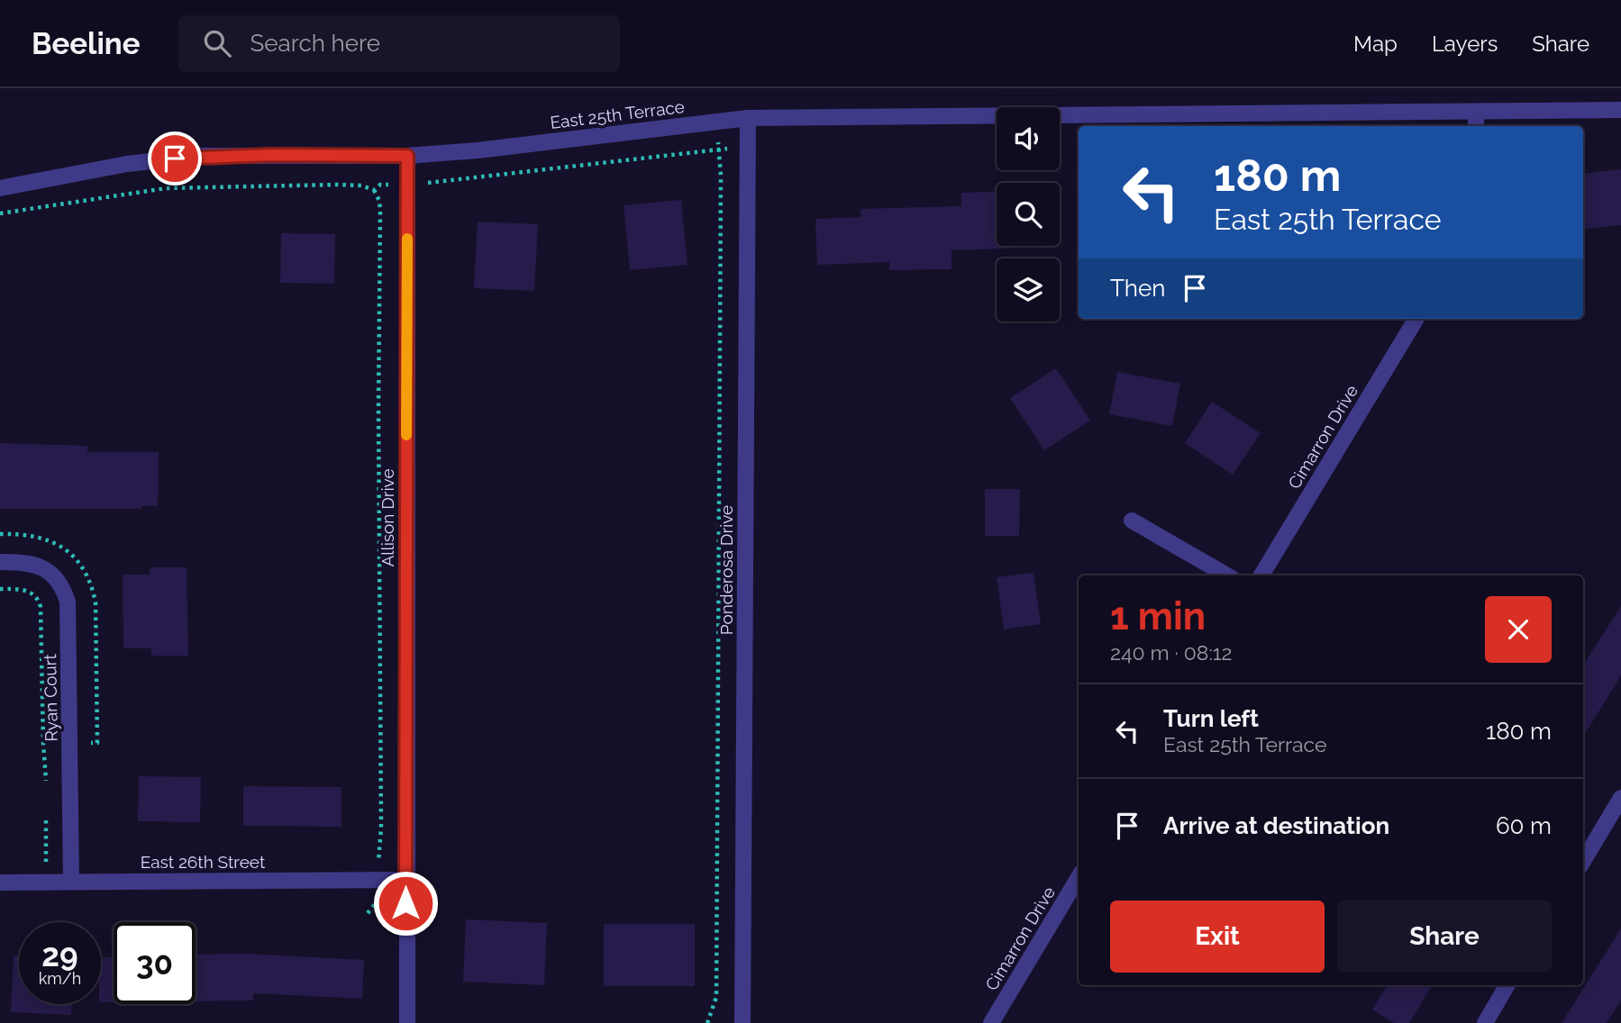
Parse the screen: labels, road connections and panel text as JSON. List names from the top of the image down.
{
  "streets": {
    "street": [
      "East 25th Terrace",
      "Cimarron Drive",
      "Allison Drive",
      "Ponderosa Drive",
      "Ryan Court",
      "East 26th Street"
    ]
  },
  "crossings": [
    ["East 25th Terrace", "Allison Drive"],
    ["East 25th Terrace", "Ponderosa Drive"],
    ["Allison Drive", "East 26th Street"],
    ["Ryan Court", "East 26th Street"]
  ],
  "page": {
    "header": "Beeline",
    "search": "Search here",
    "nav": ["Map", "Layers", "Share"],
    "turn": ["180 m", "East 25th Terrace"],
    "then": "Then",
    "heading": ["1 min", "240 m · 08:12"],
    "list": [
      {
        "name": "Turn left",
        "note": "East 25th Terrace",
        "value": "180 m"
      },
      {
        "name": "Arrive at destination",
        "value": "60 m"
      }
    ],
    "buttons": ["Exit", "Share"],
    "speed": "29 km/h",
    "limit": "30"
  }
}
